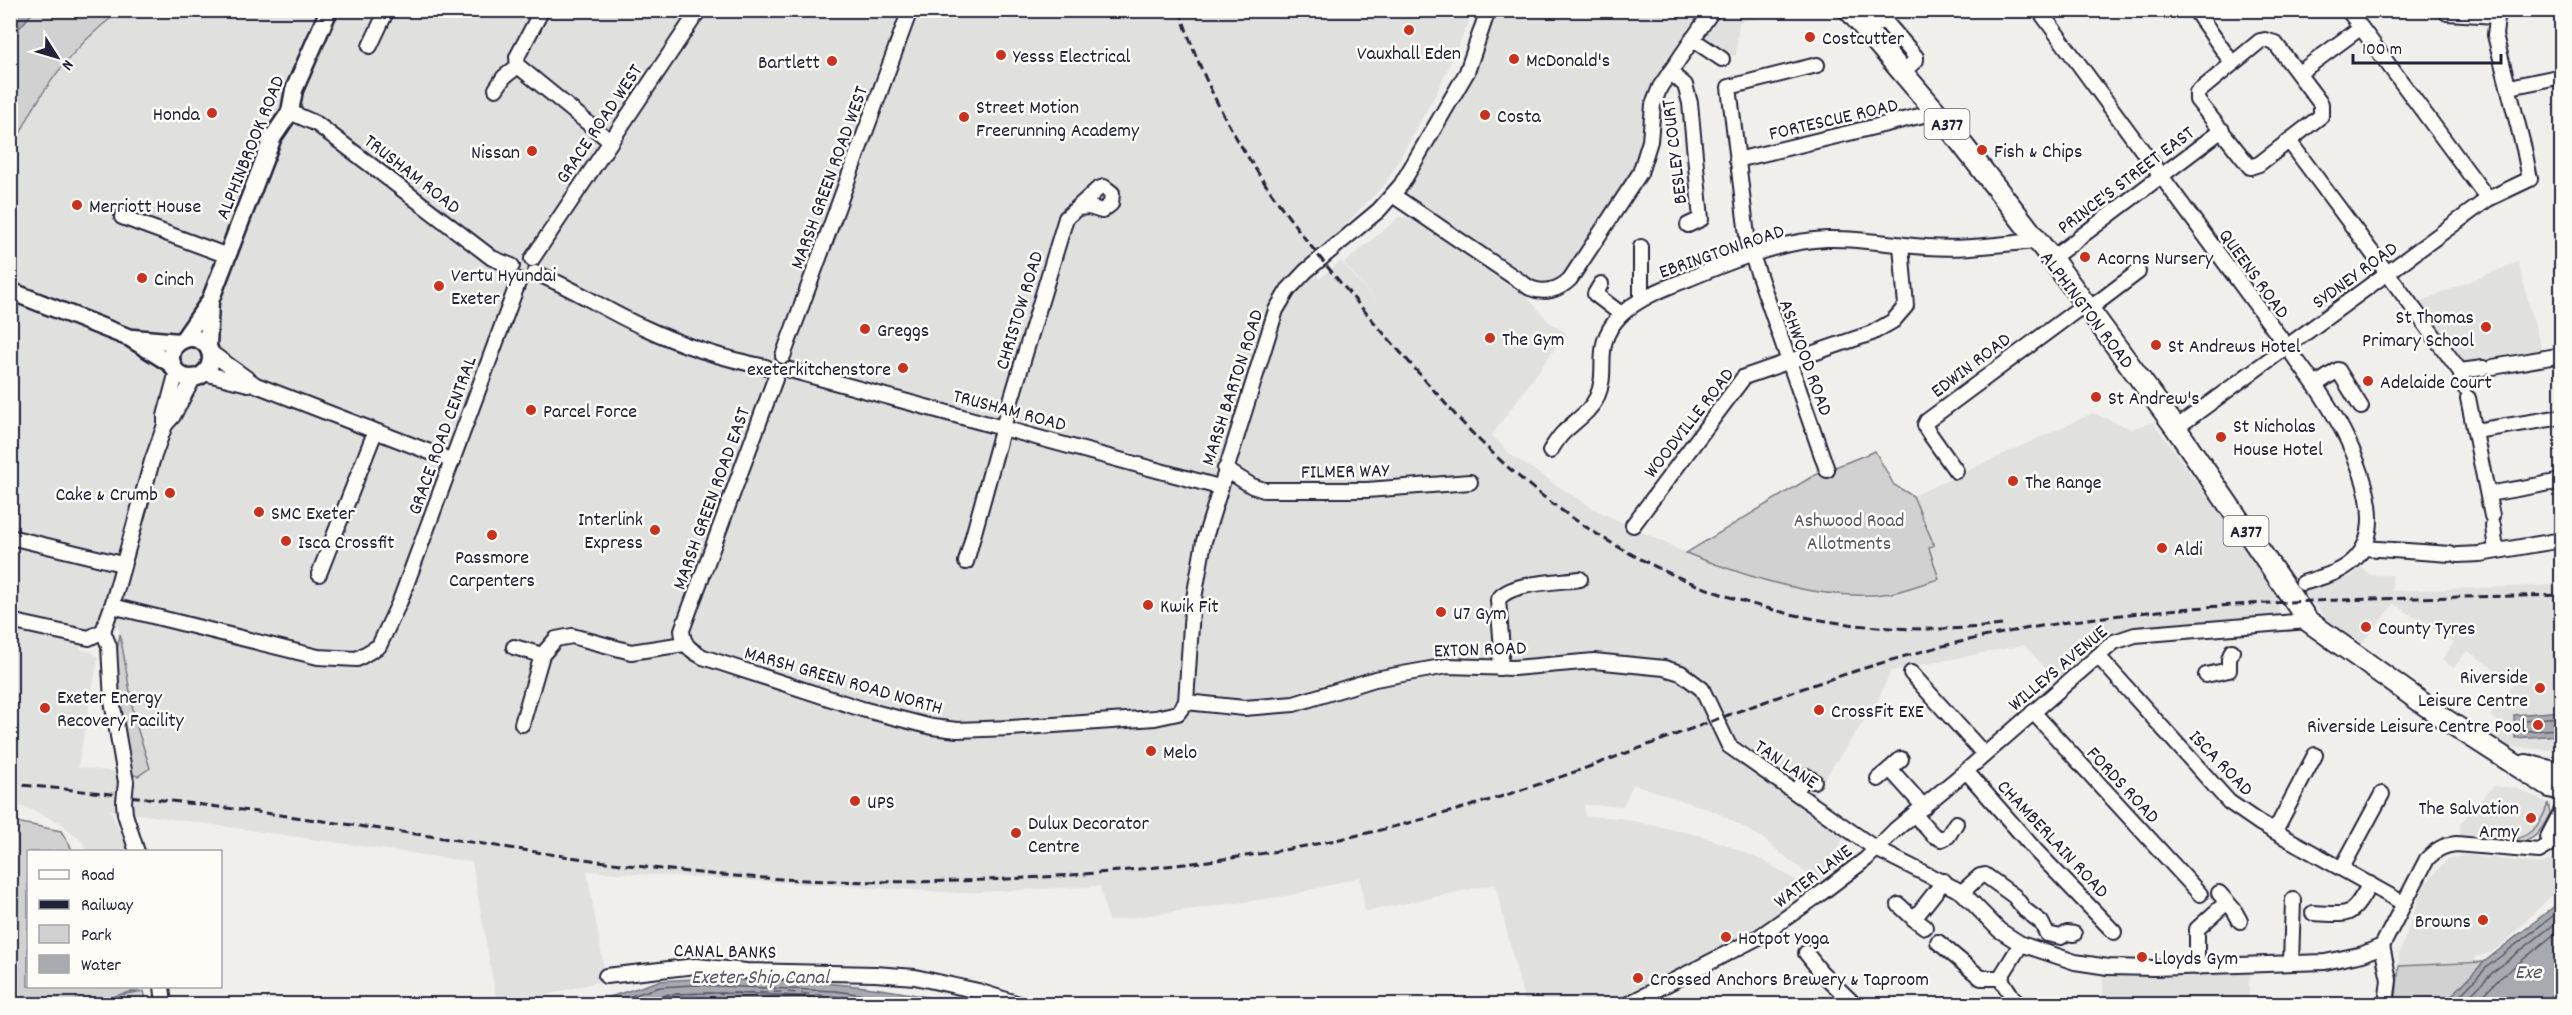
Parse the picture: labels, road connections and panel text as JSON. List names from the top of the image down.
{
  "streets": {
    "highway": ["A377", "ALPHINGTON ROAD"],
    "main road": ["ALPHINBROOK ROAD"],
    "street": [
      "FORTESCUE ROAD",
      "GRACE ROAD WEST",
      "BESLEY COURT",
      "TRUSHAM ROAD",
      "MARSH GREEN ROAD WEST",
      "PRINCE'S STREET EAST",
      "EBRINGTON ROAD",
      "QUEENS ROAD",
      "SYDNEY ROAD",
      "CHRISTOW ROAD",
      "ASHWOOD ROAD",
      "EDWIN ROAD",
      "MARSH BARTON ROAD",
      "WOODVILLE ROAD",
      "GRACE ROAD CENTRAL",
      "FILMER WAY",
      "MARSH GREEN ROAD EAST",
      "EXTON ROAD",
      "WILLEYS AVENUE",
      "MARSH GREEN ROAD NORTH",
      "ISCA ROAD",
      "TAN LANE",
      "FORDS ROAD",
      "CHAMBERLAIN ROAD",
      "WATER LANE",
      "CANAL BANKS"
    ]
  },
  "crossings": [
    ["FORTESCUE ROAD", "ALPHINGTON ROAD"],
    ["FORTESCUE ROAD", "ASHWOOD ROAD"],
    ["GRACE ROAD WEST", "TRUSHAM ROAD"],
    ["GRACE ROAD WEST", "GRACE ROAD CENTRAL"],
    ["A377", "ALPHINGTON ROAD"],
    ["A377", "WILLEYS AVENUE"],
    ["ALPHINBROOK ROAD", "TRUSHAM ROAD"],
    ["TRUSHAM ROAD", "MARSH GREEN ROAD WEST"],
    ["TRUSHAM ROAD", "CHRISTOW ROAD"],
    ["TRUSHAM ROAD", "MARSH BARTON ROAD"],
    ["TRUSHAM ROAD", "GRACE ROAD CENTRAL"],
    ["TRUSHAM ROAD", "MARSH GREEN ROAD EAST"],
    ["MARSH GREEN ROAD WEST", "MARSH GREEN ROAD EAST"],
    ["PRINCE'S STREET EAST", "QUEENS ROAD"],
    ["PRINCE'S STREET EAST", "ALPHINGTON ROAD"],
    ["EBRINGTON ROAD", "ALPHINGTON ROAD"],
    ["EBRINGTON ROAD", "ASHWOOD ROAD"],
    ["EBRINGTON ROAD", "WOODVILLE ROAD"],
    ["QUEENS ROAD", "SYDNEY ROAD"],
    ["SYDNEY ROAD", "ALPHINGTON ROAD"],
    ["ALPHINGTON ROAD", "EDWIN ROAD"],
    ["ALPHINGTON ROAD", "WILLEYS AVENUE"],
    ["ASHWOOD ROAD", "WOODVILLE ROAD"],
    ["MARSH BARTON ROAD", "FILMER WAY"],
    ["MARSH BARTON ROAD", "EXTON ROAD"],
    ["MARSH BARTON ROAD", "MARSH GREEN ROAD NORTH"],
    ["MARSH GREEN ROAD EAST", "MARSH GREEN ROAD NORTH"],
    ["EXTON ROAD", "MARSH GREEN ROAD NORTH"],
    ["EXTON ROAD", "TAN LANE"],
    ["WILLEYS AVENUE", "ISCA ROAD"],
    ["WILLEYS AVENUE", "TAN LANE"],
    ["WILLEYS AVENUE", "FORDS ROAD"],
    ["WILLEYS AVENUE", "CHAMBERLAIN ROAD"],
    ["WILLEYS AVENUE", "WATER LANE"],
    ["TAN LANE", "WATER LANE"]
  ],
  "water": ["Exe", "Exeter Ship Canal"],
  "parks": ["Ashwood Road Allotments"],
  "places": [
    "Vauxhall Eden",
    "Costcutter",
    "Yesss Electrical",
    "McDonald's",
    "Bartlett",
    "Honda",
    "Costa",
    "Street Motion Freerunning Academy",
    "Fish & Chips",
    "Nissan",
    "Merriott House",
    "Acorns Nursery",
    "Cinch",
    "Vertu Hyundai Exeter",
    "St Thomas Primary School",
    "Greggs",
    "The Gym",
    "St Andrews Hotel",
    "exeterkitchenstore",
    "Adelaide Court",
    "St Andrew's",
    "Parcel Force",
    "St Nicholas House Hotel",
    "The Range",
    "Cake & Crumb",
    "SMC Exeter",
    "Interlink Express",
    "Passmore Carpenters",
    "Isca Crossfit",
    "Aldi",
    "Kwik Fit",
    "U7 Gym",
    "County Tyres",
    "Riverside Leisure Centre",
    "Exeter Energy Recovery Facility",
    "CrossFit EXE",
    "Riverside Leisure Centre Pool",
    "Melo",
    "UPS",
    "The Salvation Army",
    "Dulux Decorator Centre",
    "Browns",
    "Hotpot Yoga",
    "Lloyds Gym",
    "Crossed Anchors Brewery & Taproom"
  ],
  "legend": [
    "Road",
    "Railway",
    "Park",
    "Water"
  ],
  "scale_bar": "100 m",
  "north": "bottom right"
}
